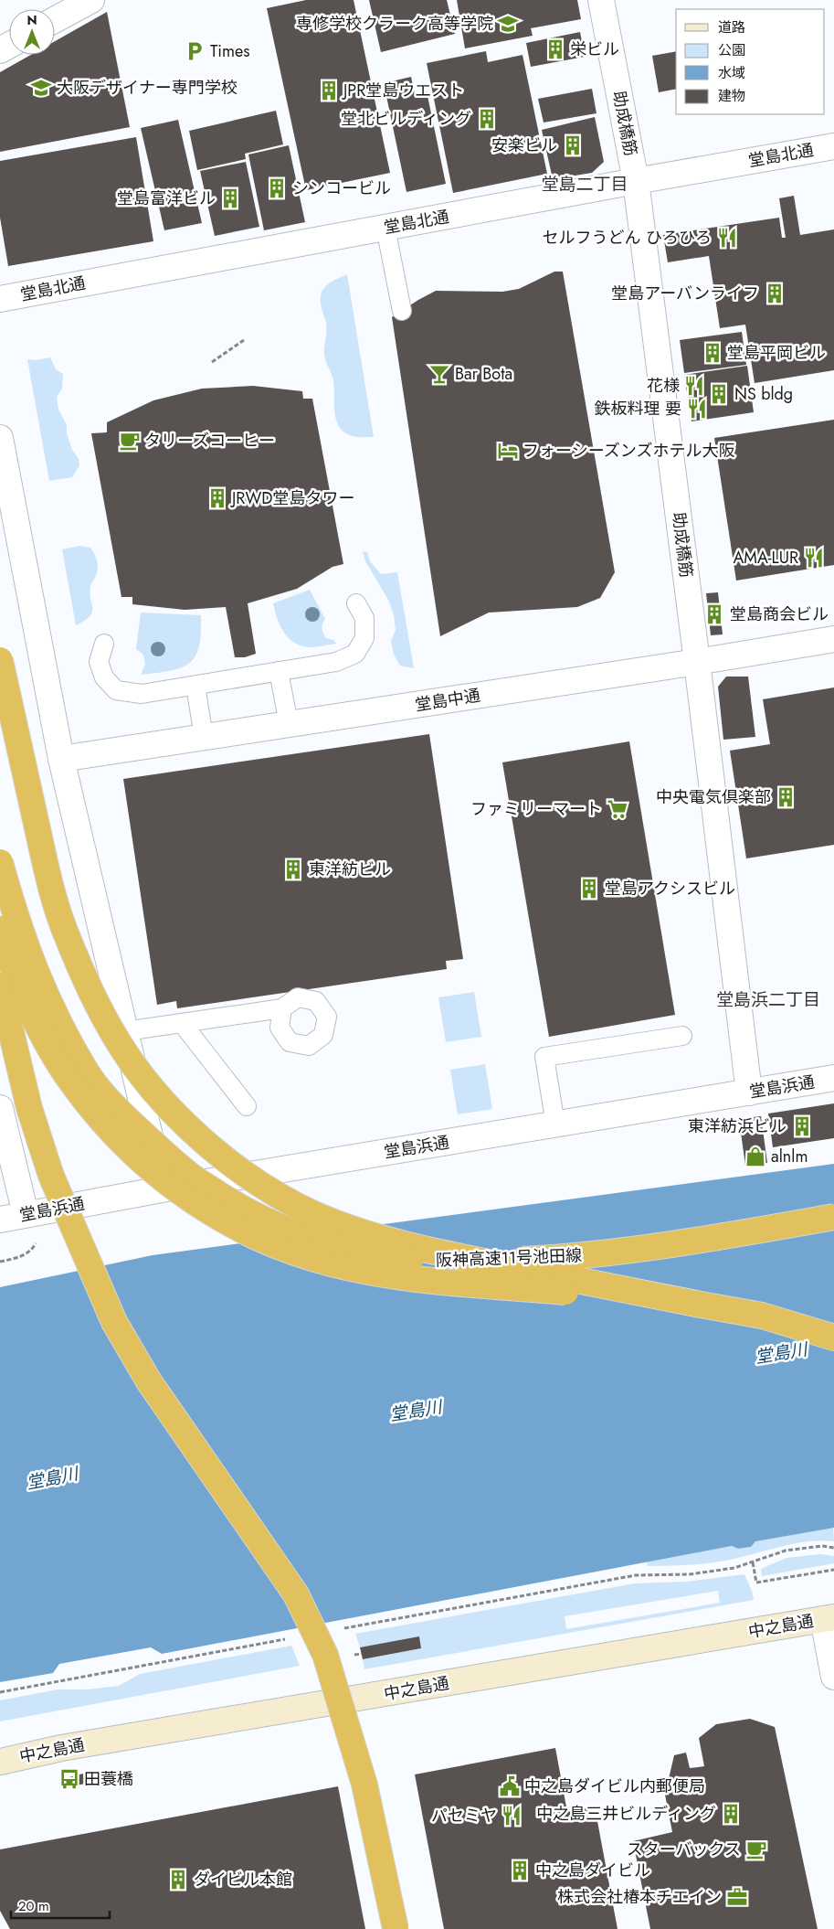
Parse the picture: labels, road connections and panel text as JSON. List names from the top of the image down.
{
  "streets": {
    "highway": ["阪神高速11号池田線"],
    "street": [
      "助成橋筋",
      "堂島北通",
      "堂島中通",
      "堂島浜通",
      "中之島通"
    ]
  },
  "crossings": [
    ["助成橋筋", "堂島北通"],
    ["助成橋筋", "堂島中通"],
    ["助成橋筋", "堂島浜通"]
  ],
  "districts": ["堂島二丁目", "堂島浜二丁目"],
  "water": ["堂島川"],
  "places": {
    "school or university": ["専修学校クラーク高等学院", "大阪デザイナー専門学校"],
    "building": [
      "栄ビル",
      "JPR堂島ウエスト",
      "堂北ビルディング",
      "安楽ビル",
      "シンコービル",
      "堂島富洋ビル",
      "堂島アーバンライフ",
      "堂島平岡ビル",
      "NS bldg",
      "JRWD堂島タワー",
      "堂島商会ビル",
      "中央電気倶楽部",
      "東洋紡ビル",
      "堂島アクシスビル",
      "東洋紡浜ビル",
      "中之島三井ビルディング",
      "中之島ダイビル",
      "ダイビル本館"
    ],
    "parking": ["Times"],
    "restaurant": [
      "セルフうどん ひろひろ",
      "花様",
      "鉄板料理 要",
      "AMA-LUR",
      "パセミヤ"
    ],
    "bar": ["Bar Bota"],
    "cafe": ["タリーズコーヒー", "スターバックス"],
    "hotel": ["フォーシーズンズホテル大阪"],
    "supermarket": ["ファミリーマート"],
    "shop": ["alnlm"],
    "bus stop": ["田蓑橋"],
    "public building": ["中之島ダイビル内郵便局"],
    "office": ["株式会社椿本チエイン"]
  },
  "legend": [
    "道路",
    "公園",
    "水域",
    "建物"
  ],
  "scale_bar": "20 m",
  "north": "top"
}
